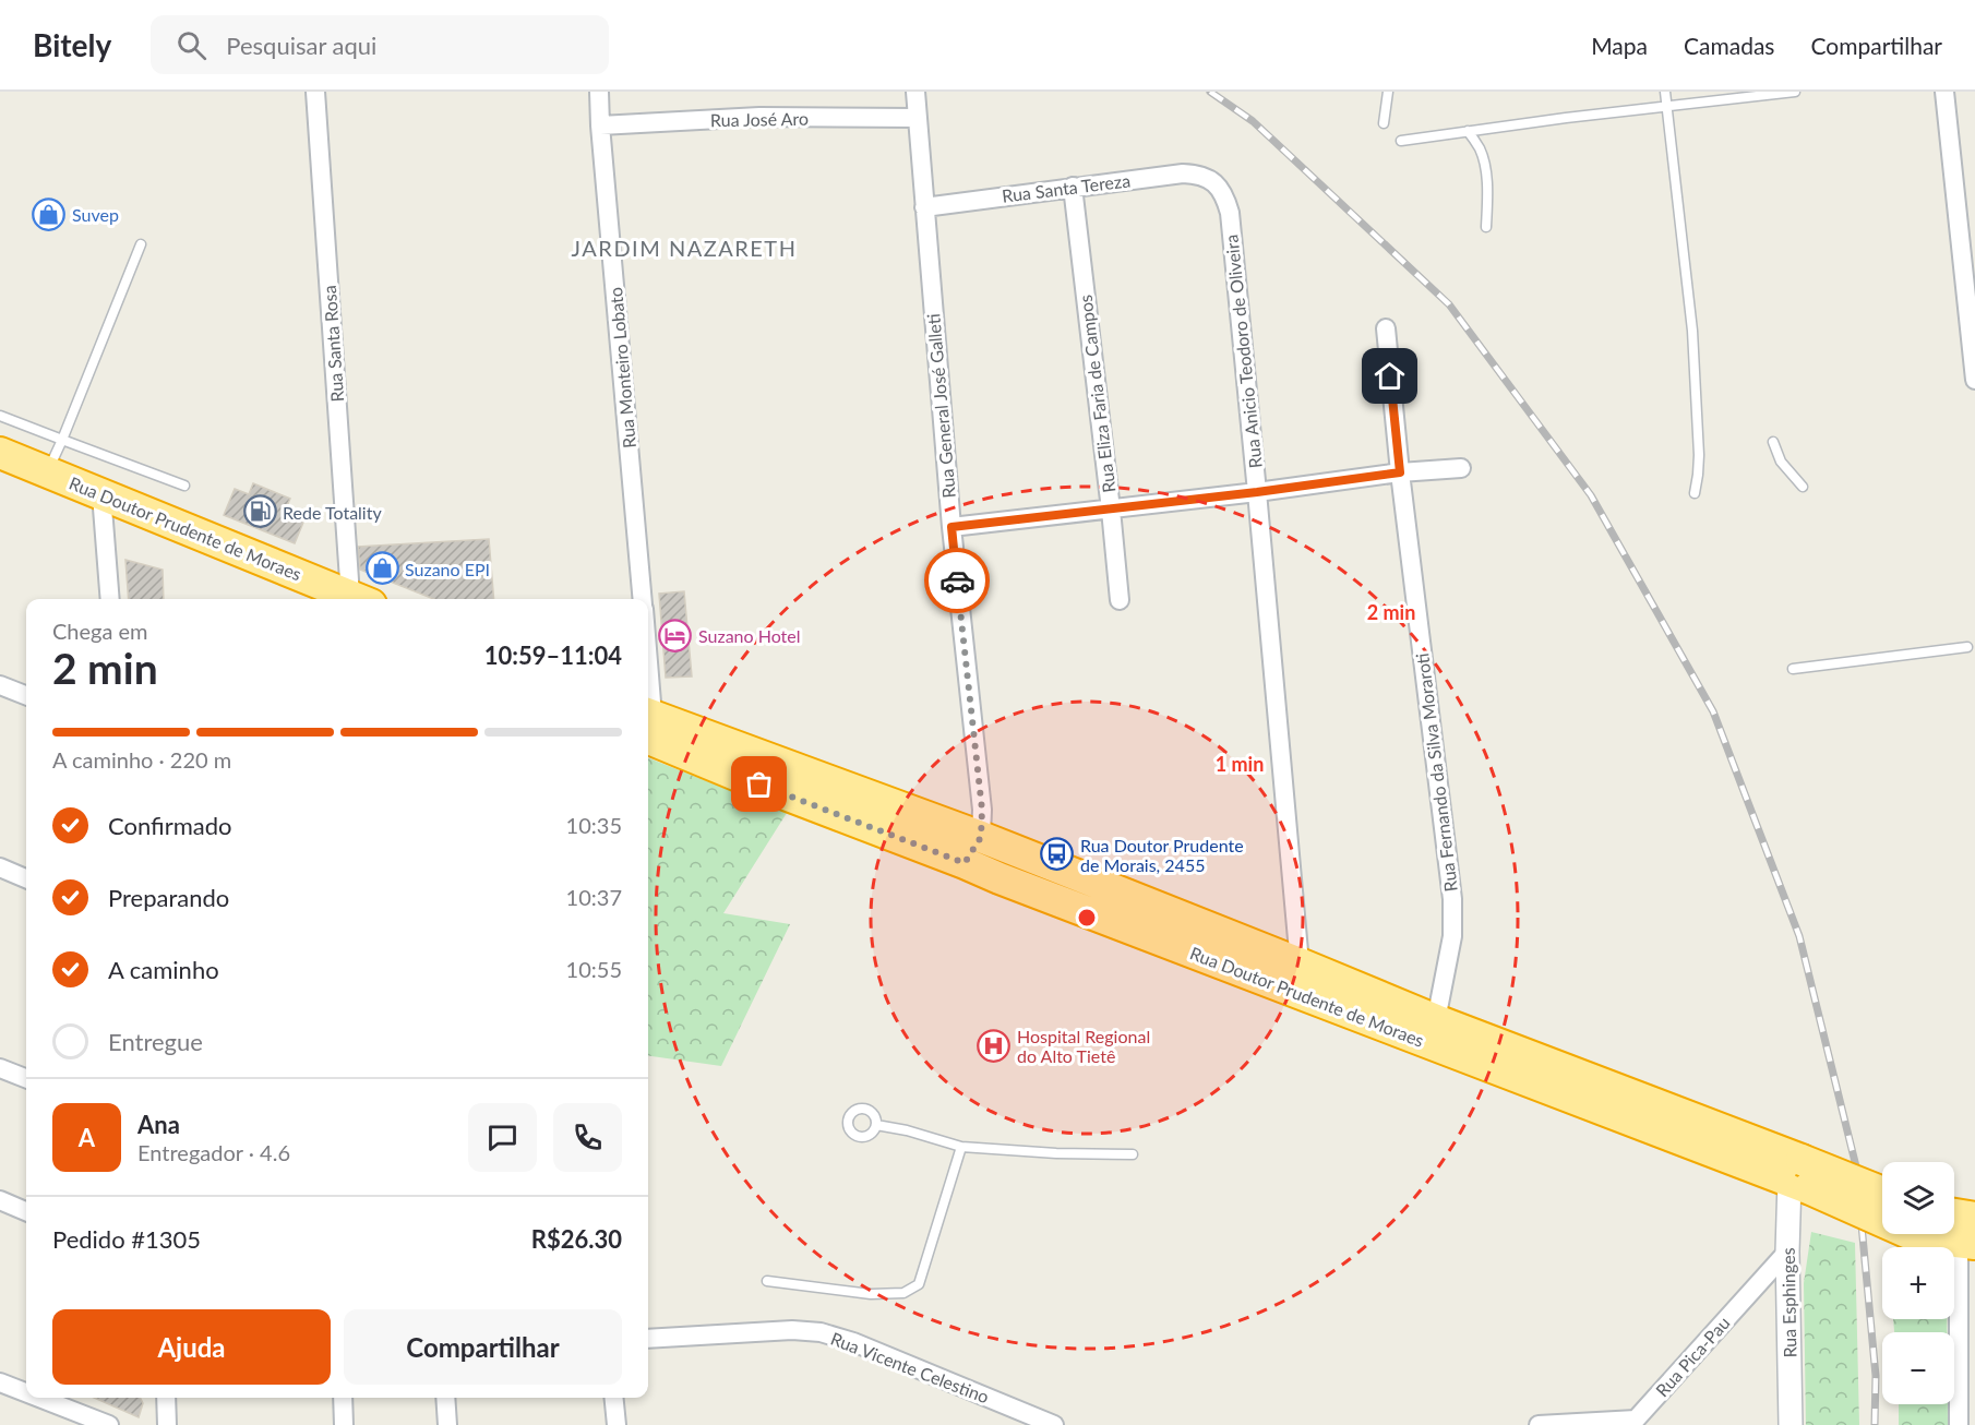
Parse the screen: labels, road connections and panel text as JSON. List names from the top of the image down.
{
  "streets": {
    "highway": ["Rua Doutor Prudente de Moraes"],
    "street": [
      "Rua José Aro",
      "Rua Santa Tereza",
      "Rua Santa Rosa",
      "Rua Anicio Teodoro de Oliveira",
      "Rua Monteiro Lobato",
      "Rua Eliza Faria de Campos",
      "Rua General José Galleti",
      "Rua Fernando da Silva Moraroti",
      "Rua Esphinges",
      "Rua Pica-Pau",
      "Rua Vicente Celestino"
    ]
  },
  "crossings": [
    ["Rua José Aro", "Rua Monteiro Lobato"],
    ["Rua José Aro", "Rua General José Galleti"],
    ["Rua Santa Tereza", "Rua Anicio Teodoro de Oliveira"],
    ["Rua Santa Tereza", "Rua Eliza Faria de Campos"],
    ["Rua Santa Tereza", "Rua General José Galleti"],
    ["Rua Anicio Teodoro de Oliveira", "Rua Doutor Prudente de Moraes"],
    ["Rua General José Galleti", "Rua Doutor Prudente de Moraes"],
    ["Rua Doutor Prudente de Moraes", "Rua Fernando da Silva Moraroti"],
    ["Rua Doutor Prudente de Moraes", "Rua Esphinges"],
    ["Rua Esphinges", "Rua Pica-Pau"]
  ],
  "districts": ["JARDIM NAZARETH"],
  "places": {
    "shop": ["Suvep", "Suzano EPI"],
    "fuel station": ["Rede Totality"],
    "hotel": ["Suzano Hotel"],
    "bus stop": ["Rua Doutor Prudente de Morais, 2455"],
    "hospital": ["Hospital Regional do Alto Tietê"]
  },
  "page": {
    "header": "Bitely",
    "search": "Pesquisar aqui",
    "nav": ["Mapa", "Camadas", "Compartilhar"],
    "heading": ["2 min", "Chega em", "10:59–11:04"],
    "panel": [
      "Ana",
      "Entregador · 4.6",
      "Pedido #1305",
      "R$26.30"
    ],
    "bar": "A caminho · 220 m",
    "list": [
      ["Confirmado", "10:35"],
      ["Preparando", "10:37"],
      ["A caminho", "10:55"],
      "Entregue"
    ],
    "round": "A",
    "map_buttons": ["+", "−"],
    "buttons": ["Ajuda", "Compartilhar"]
  },
  "rings": ["2 min", "1 min"]
}
